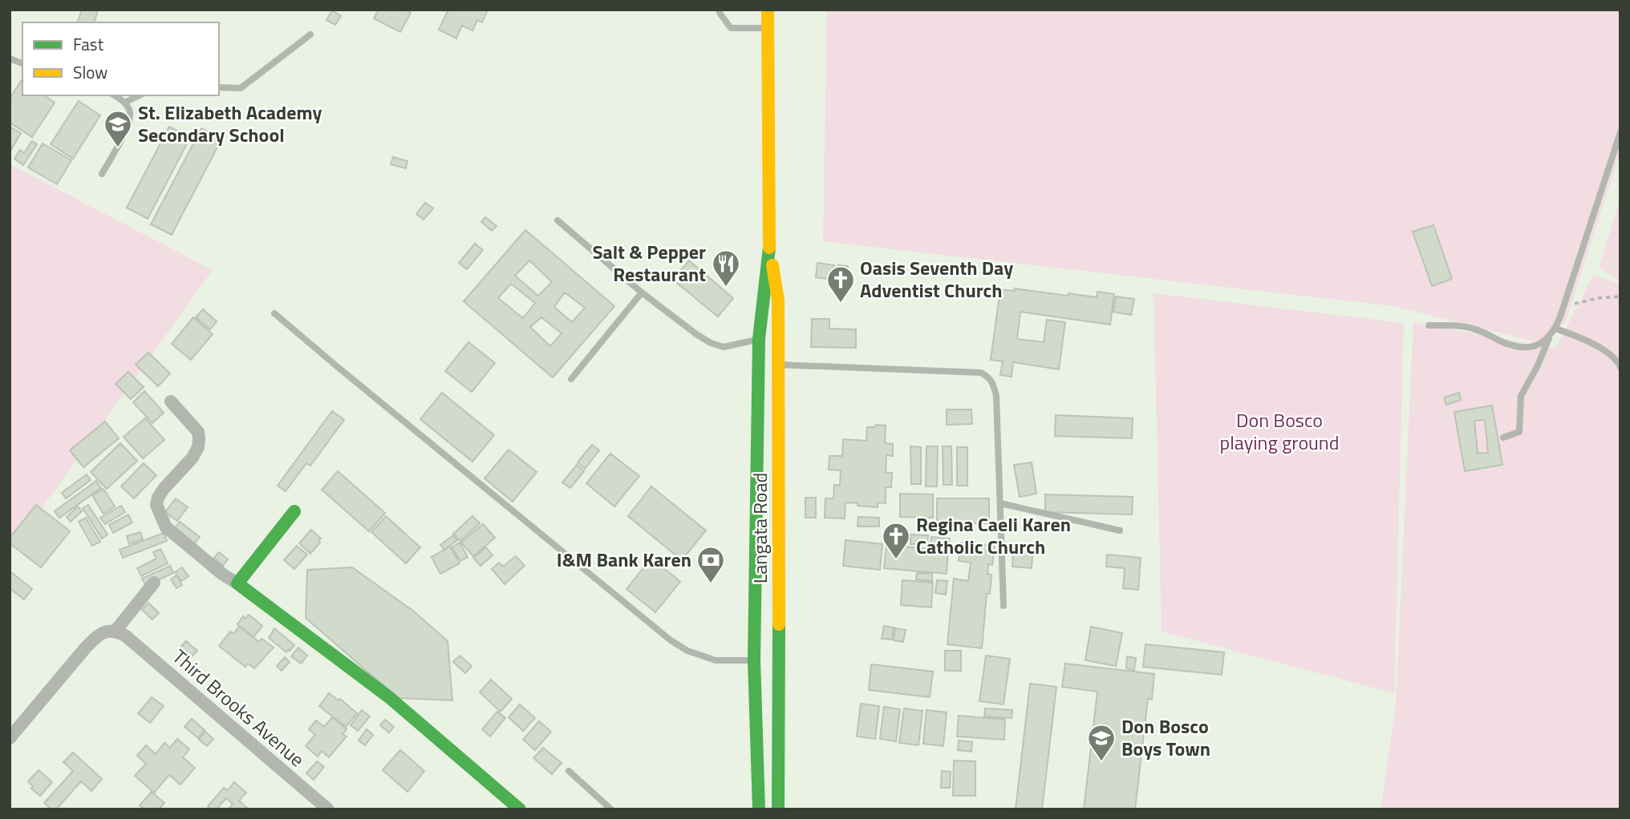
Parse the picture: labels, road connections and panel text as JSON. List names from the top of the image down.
{
  "streets": {
    "main road": ["Langata Road"],
    "street": ["Third Brooks Avenue"]
  },
  "parks": ["Don Bosco playing ground"],
  "places": {
    "school or university": ["St. Elizabeth Academy Secondary School", "Don Bosco Boys Town"],
    "restaurant": ["Salt & Pepper Restaurant"],
    "church": ["Oasis Seventh Day Adventist Church", "Regina Caeli Karen Catholic Church"],
    "bank": ["I&M Bank Karen"]
  },
  "legend": ["Fast", "Slow"]
}
